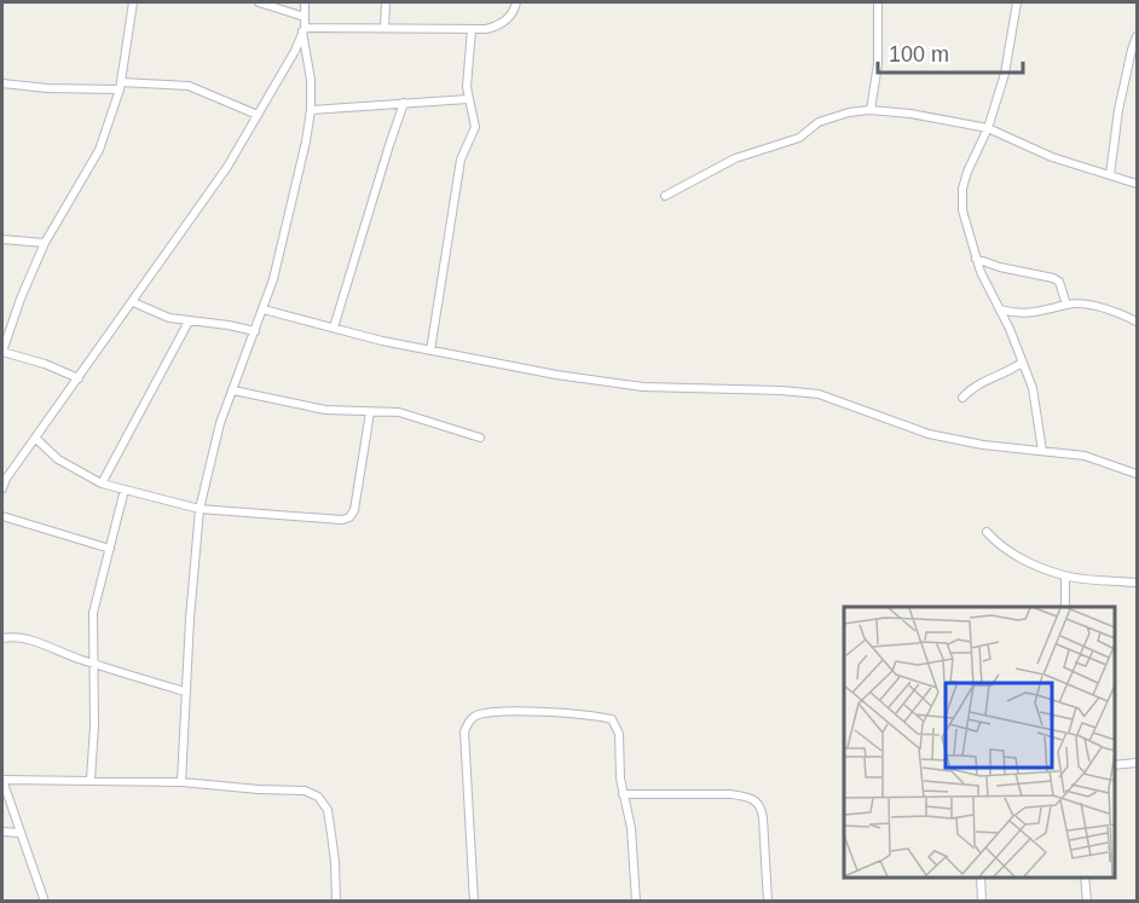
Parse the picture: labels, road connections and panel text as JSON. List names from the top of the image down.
{
  "scale_bar": "100 m"
}
